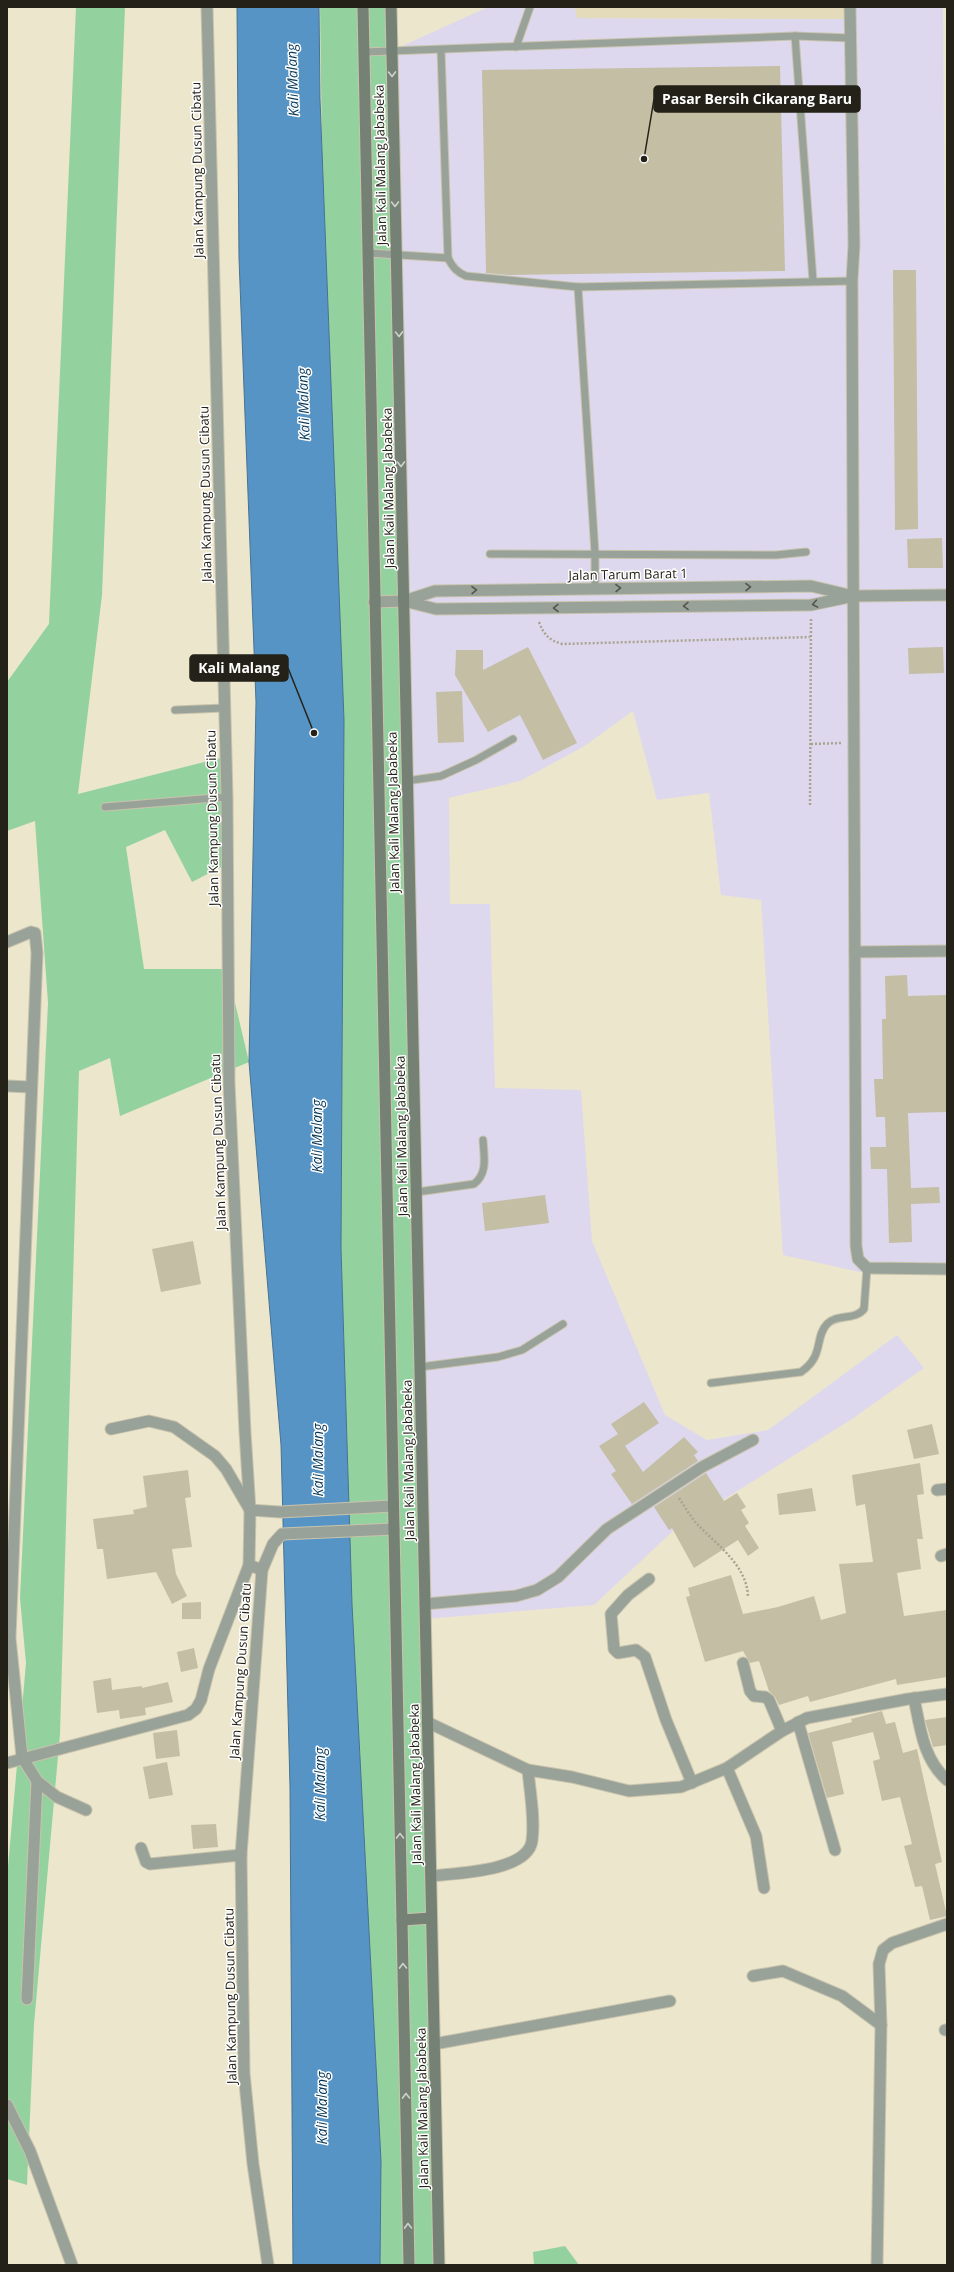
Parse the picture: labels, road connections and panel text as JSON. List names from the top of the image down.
{
  "streets": {
    "main road": ["Jalan Kali Malang Jababeka"],
    "street": ["Jalan Kampung Dusun Cibatu", "Jalan Tarum Barat 1"]
  },
  "crossings": [
    ["Jalan Kali Malang Jababeka", "Jalan Tarum Barat 1"]
  ],
  "water": ["Kali Malang"],
  "places": ["Pasar Bersih Cikarang Baru", "Kali Malang"]
}
